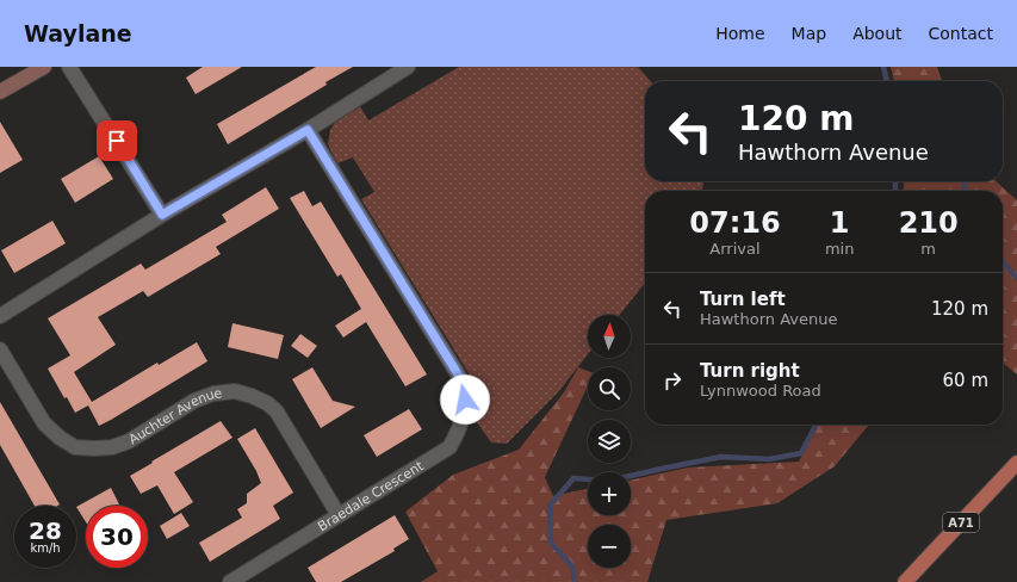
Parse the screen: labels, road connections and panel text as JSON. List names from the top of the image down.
{
  "streets": {
    "main road": ["A71"],
    "street": ["Auchter Avenue", "Braedale Crescent"]
  },
  "crossings": [
    ["Auchter Avenue", "Braedale Crescent"]
  ],
  "north": "top",
  "page": {
    "header": "Waylane",
    "nav": [
      "Home",
      "Map",
      "About",
      "Contact"
    ],
    "turn": ["120 m", "Hawthorn Avenue"],
    "eta": [
      "07:16",
      "Arrival",
      "1",
      "min",
      "210",
      "m"
    ],
    "list": [
      {
        "name": "Turn left",
        "note": "Hawthorn Avenue",
        "value": "120 m"
      },
      {
        "name": "Turn right",
        "note": "Lynnwood Road",
        "value": "60 m"
      }
    ],
    "map_buttons": ["+", "−"],
    "speed": "28 km/h",
    "limit": "30"
  }
}
